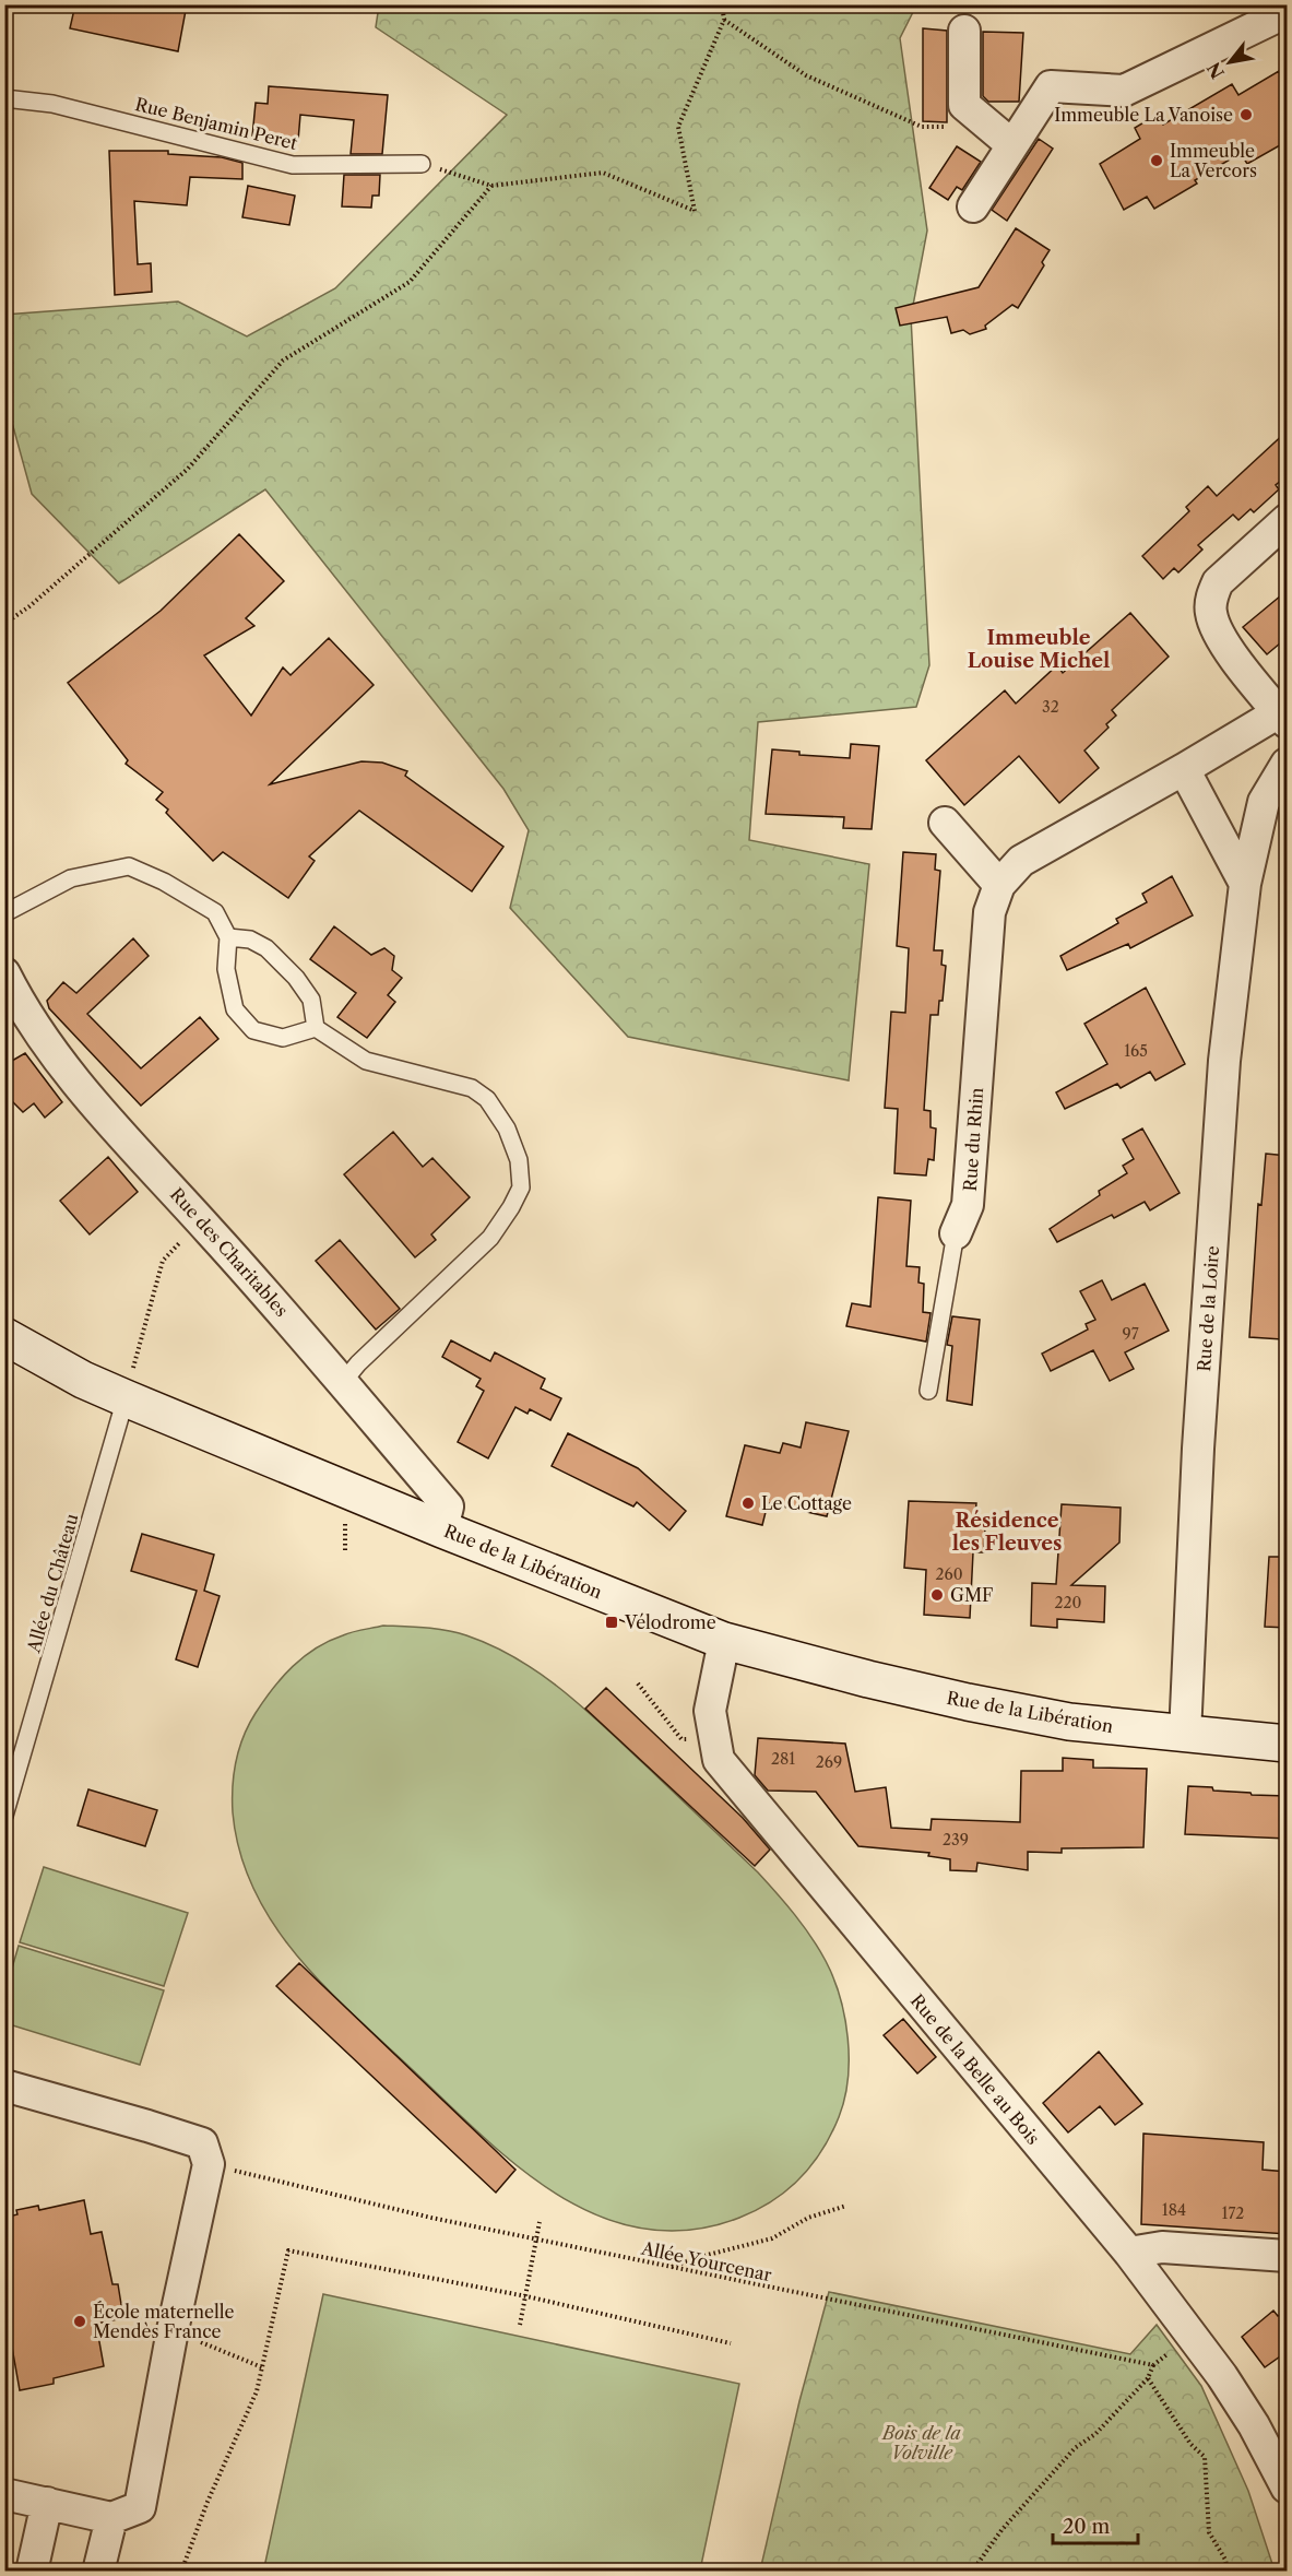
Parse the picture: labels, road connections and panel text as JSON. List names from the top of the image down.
{
  "streets": {
    "main road": ["Rue de la Libération"],
    "street": [
      "Rue du Rhin",
      "Rue des Charitables",
      "Rue de la Loire",
      "Rue de la Belle au Bois"
    ],
    "lane": ["Rue Benjamin Peret", "Allée du Château"],
    "path": ["Allée Yourcenar"]
  },
  "crossings": [
    ["Rue des Charitables", "Rue de la Libération"],
    ["Rue de la Loire", "Rue de la Libération"],
    ["Rue de la Libération", "Allée du Château"],
    ["Rue de la Libération", "Rue de la Belle au Bois"]
  ],
  "districts": ["Immeuble Louise Michel", "Résidence les Fleuves"],
  "parks": ["Bois de la Volville"],
  "places": {
    "other": [
      "Immeuble La Vanoise",
      "Immeuble La Vercors",
      "Le Cottage",
      "GMF",
      "École maternelle Mendès France"
    ],
    "transit": ["Vélodrome"]
  },
  "house_numbers": [
    "32",
    "165",
    "97",
    "260",
    "220",
    "281",
    "269",
    "239",
    "184",
    "172"
  ],
  "scale_bar": "20 m",
  "north": "bottom left"
}
